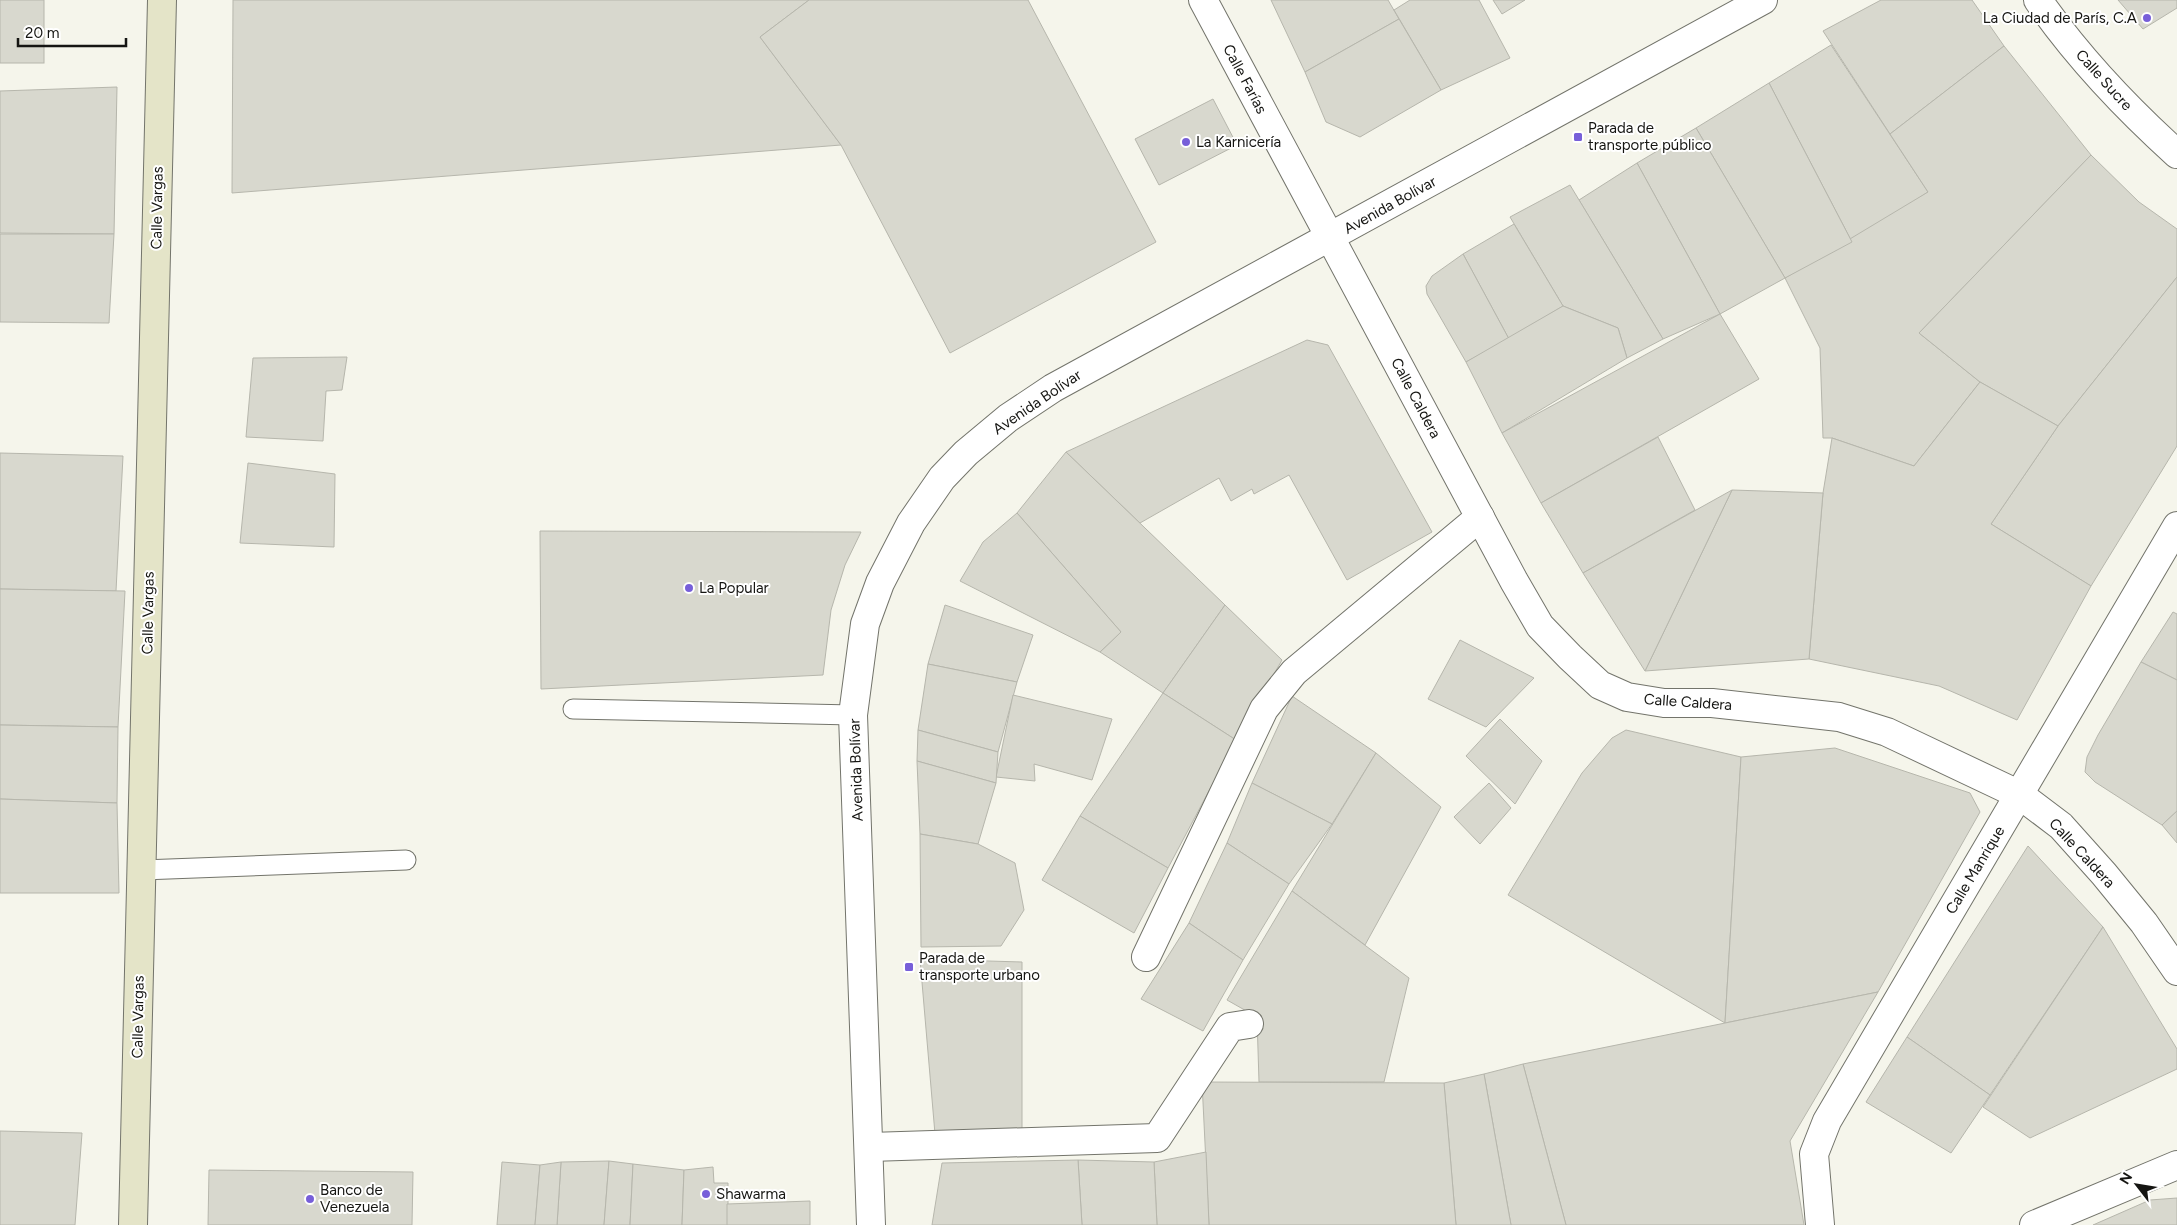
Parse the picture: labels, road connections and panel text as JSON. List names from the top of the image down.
{
  "streets": {
    "street": [
      "Calle Farías",
      "Calle Sucre",
      "Avenida Bolívar",
      "Calle Vargas",
      "Calle Caldera",
      "Calle Manrique"
    ]
  },
  "crossings": [
    ["Calle Farías", "Avenida Bolívar"],
    ["Calle Farías", "Calle Caldera"],
    ["Avenida Bolívar", "Calle Caldera"],
    ["Calle Caldera", "Calle Manrique"]
  ],
  "places": {
    "other": [
      "La Ciudad de París, C.A",
      "La Karnicería",
      "La Popular",
      "Shawarma",
      "Banco de Venezuela"
    ],
    "transit": ["Parada de transporte público", "Parada de transporte urbano"]
  },
  "scale_bar": "20 m",
  "north": "top left"
}
